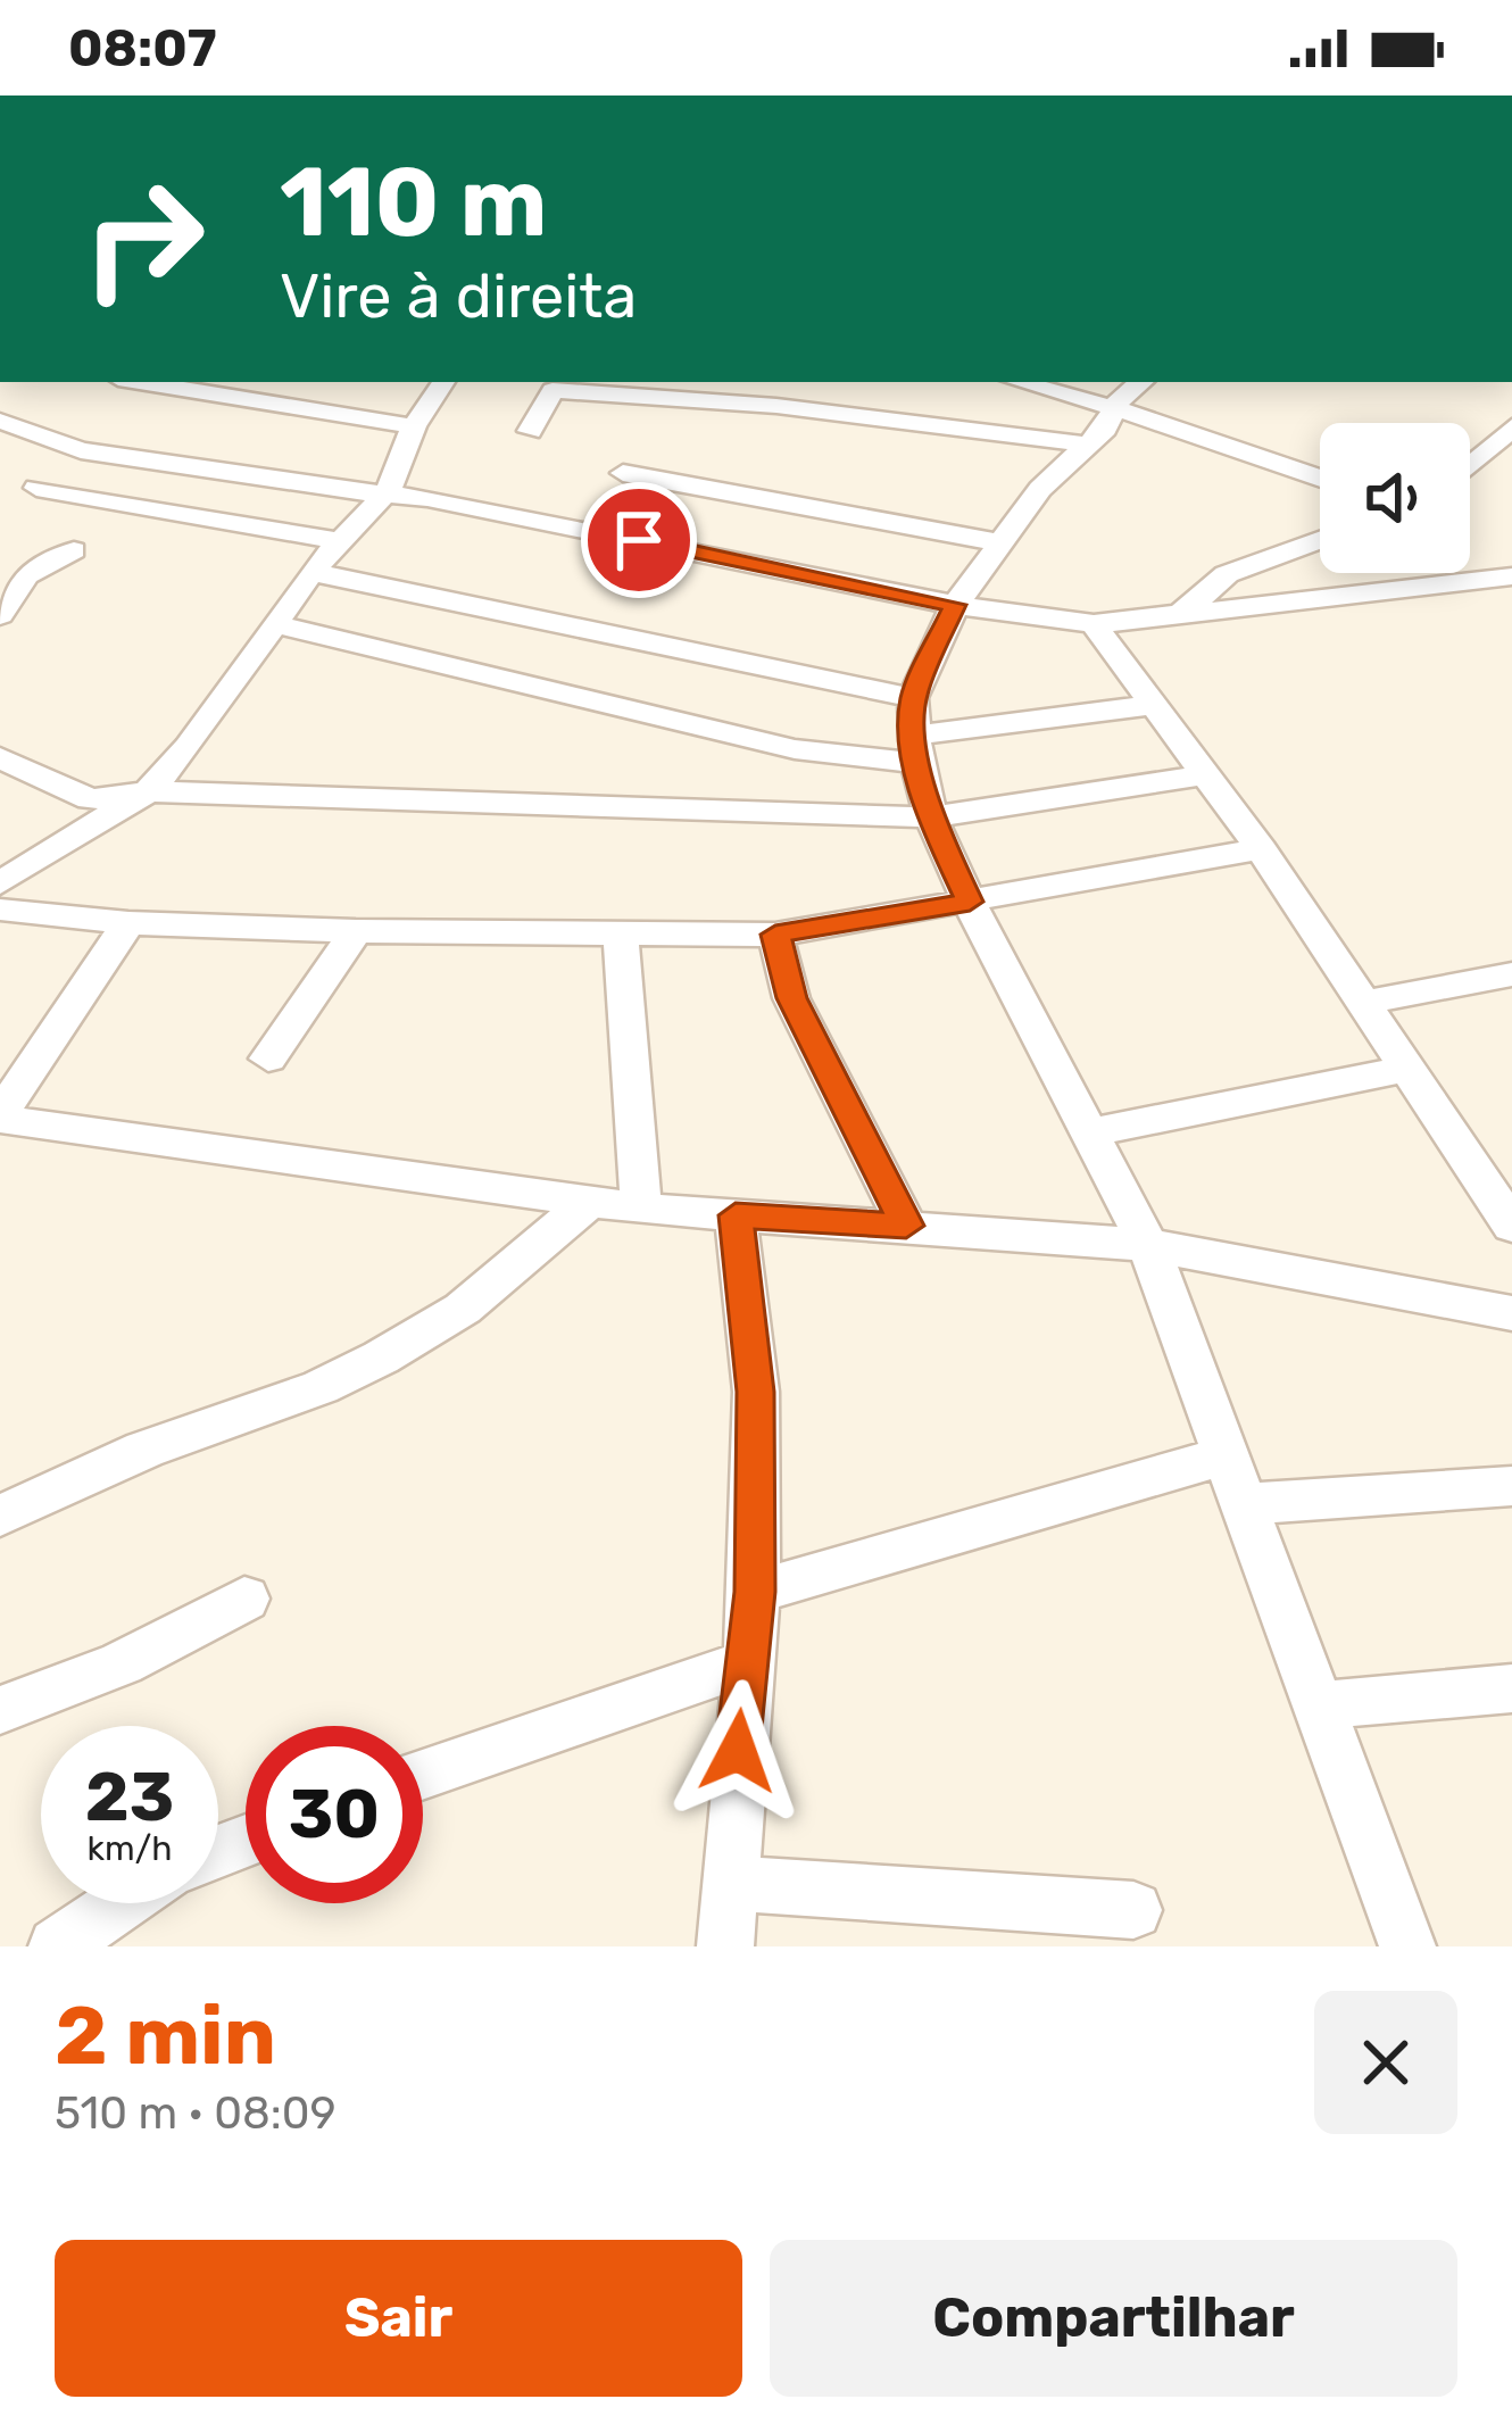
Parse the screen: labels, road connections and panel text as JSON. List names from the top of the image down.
{
  "page": {
    "status": "08:07",
    "turn": ["110 m", "Vire à direita"],
    "speed": "23 km/h",
    "limit": "30",
    "heading": ["2 min", "510 m · 08:09"],
    "buttons": ["Sair", "Compartilhar"]
  }
}
